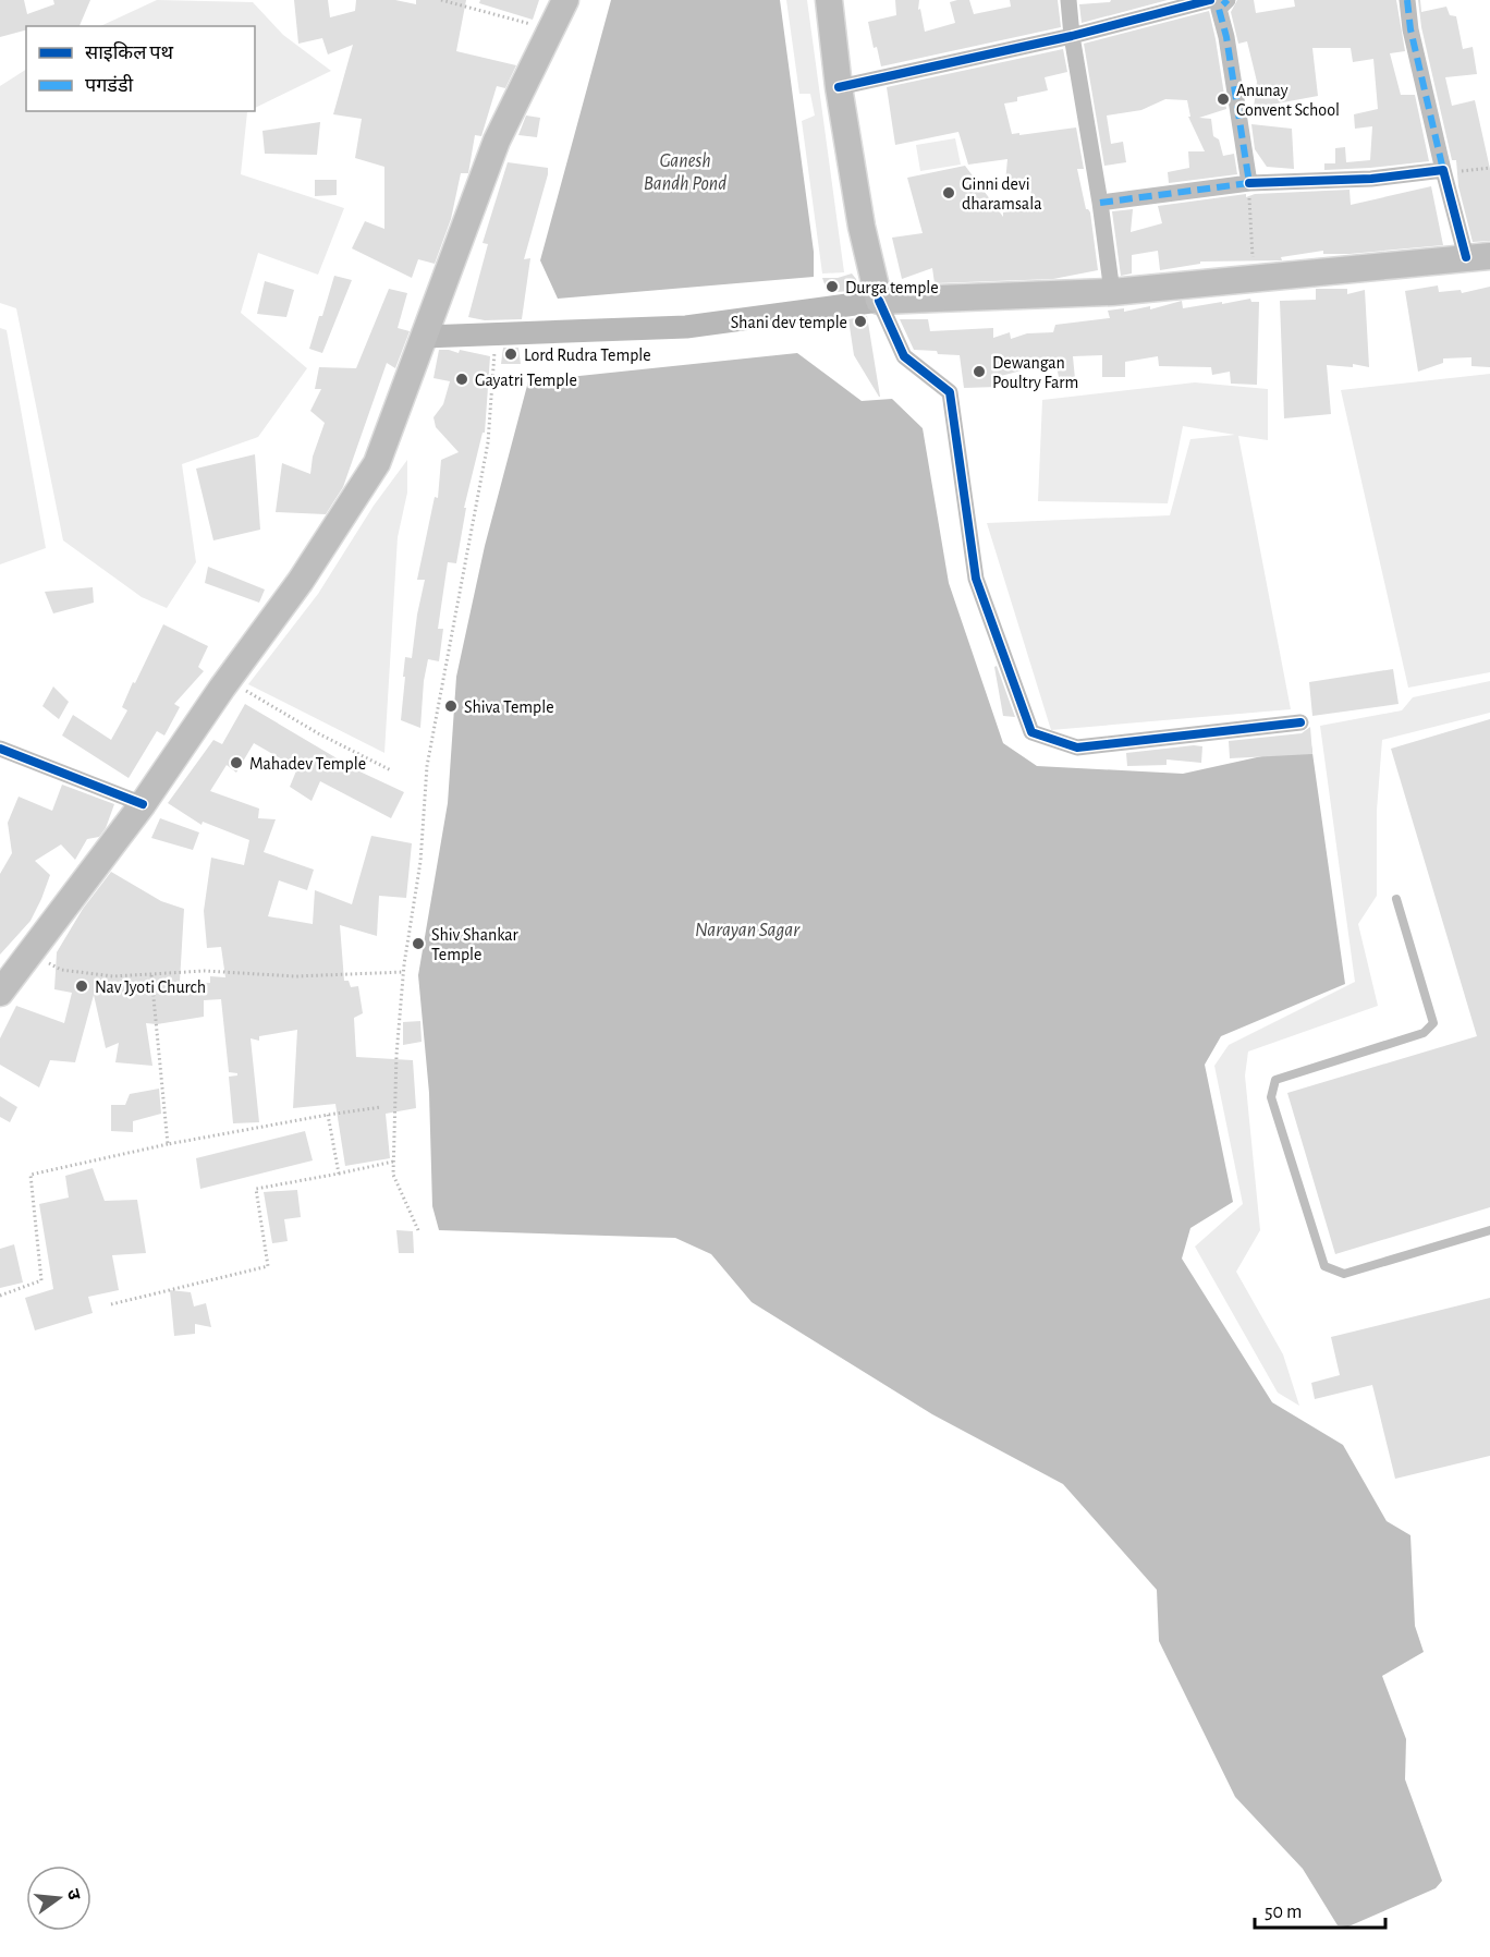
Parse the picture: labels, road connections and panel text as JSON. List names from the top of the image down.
{
  "water": ["Ganesh Bandh Pond", "Narayan Sagar"],
  "places": [
    "Anunay Convent School",
    "Ginni devi dharamsala",
    "Durga temple",
    "Shani dev temple",
    "Lord Rudra Temple",
    "Dewangan Poultry Farm",
    "Gayatri Temple",
    "Shiva Temple",
    "Mahadev Temple",
    "Shiv Shankar Temple",
    "Nav Jyoti Church"
  ],
  "legend": ["साइकिल पथ", "पगडंडी"],
  "scale_bar": "50 m",
  "north": "right"
}
